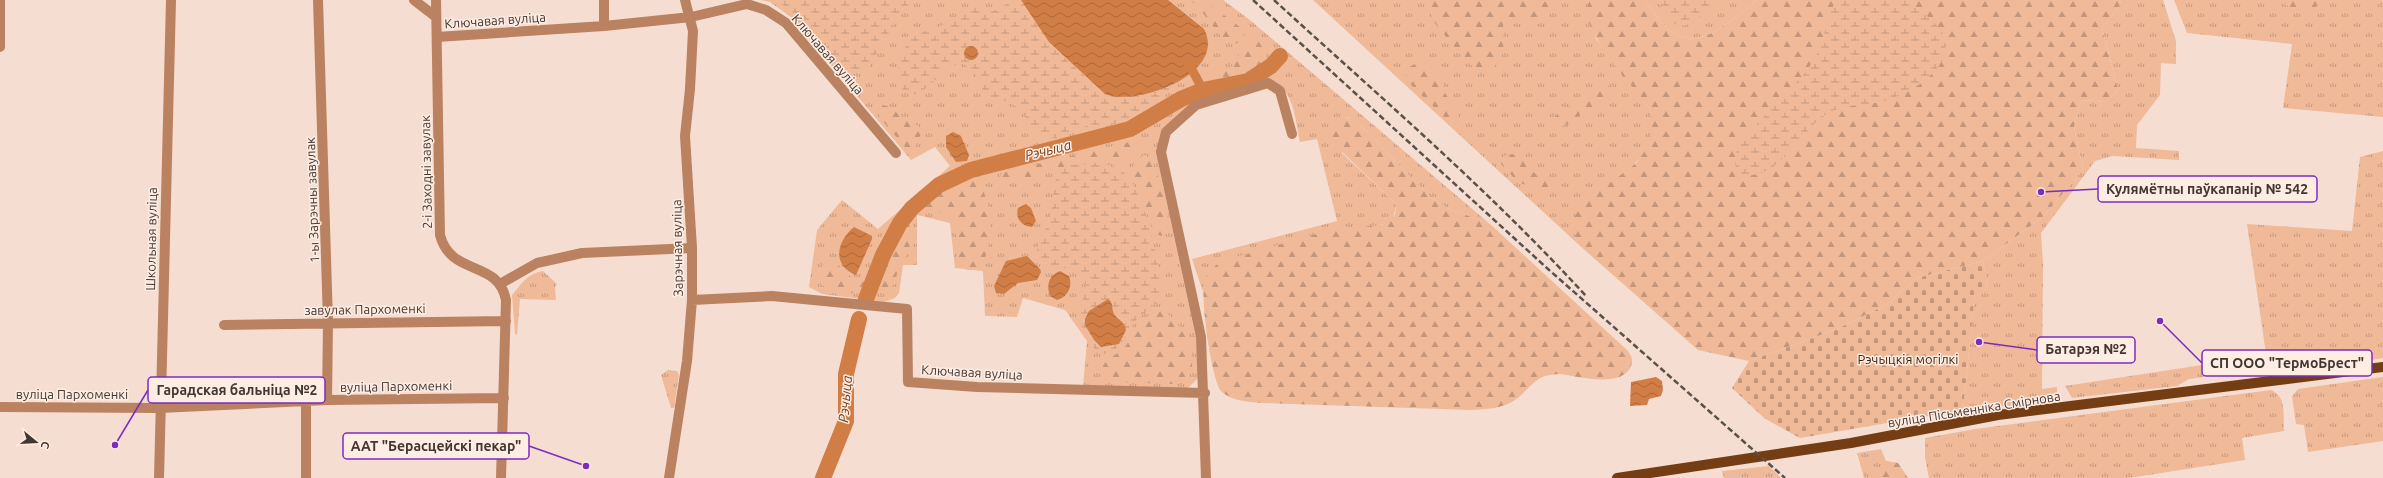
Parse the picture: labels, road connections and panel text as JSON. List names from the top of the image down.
{
  "streets": {
    "main road": ["вуліца Пісьменніка Смірнова"],
    "street": [
      "Ключавая вуліца",
      "2-і Заходні завулак",
      "1-ы Зарэчны завулак",
      "Школьная вуліца",
      "Зарэчная вуліца",
      "завулак Пархоменкі",
      "вуліца Пархоменкі"
    ]
  },
  "crossings": [
    ["Ключавая вуліца", "2-і Заходні завулак"],
    ["Ключавая вуліца", "Зарэчная вуліца"],
    ["1-ы Зарэчны завулак", "завулак Пархоменкі"],
    ["1-ы Зарэчны завулак", "вуліца Пархоменкі"],
    ["Школьная вуліца", "вуліца Пархоменкі"]
  ],
  "water": ["Рэчыца"],
  "parks": ["Рэчыцкія могілкі"],
  "places": [
    "Кулямётны паўкапанір № 542",
    "СП ООО \"ТермоБрест\"",
    "Батарэя №2",
    "Гарадская бальніца №2",
    "ААТ \"Берасцейскі пекар\""
  ],
  "north": "right"
}
